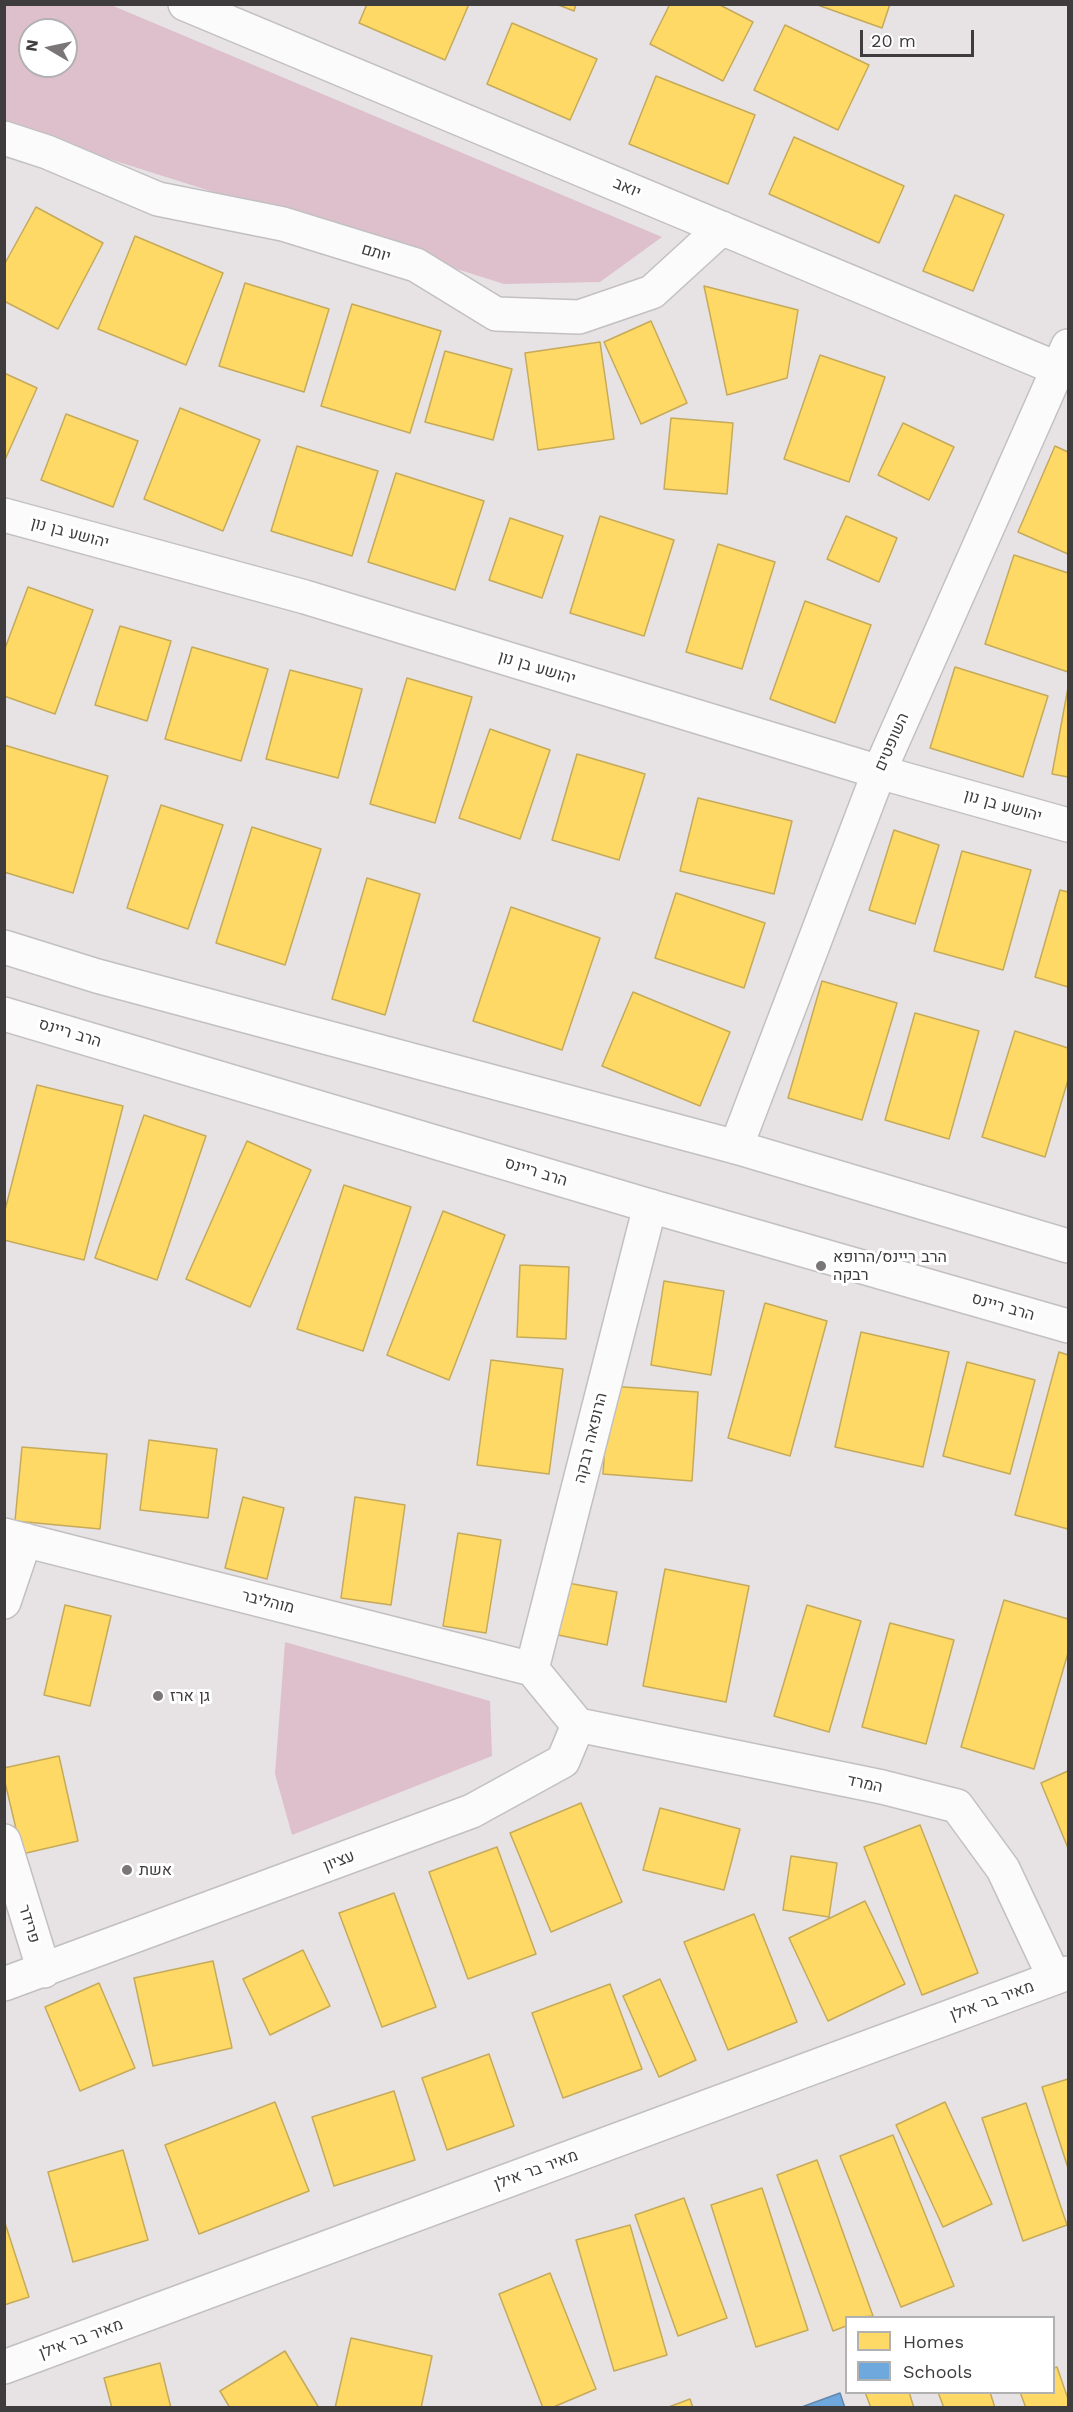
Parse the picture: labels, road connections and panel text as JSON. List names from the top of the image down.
{
  "streets": {
    "street": [
      "יואב",
      "יותם",
      "יהושע בן נון",
      "השופטים",
      "הרב ריינס",
      "הרופאה רבקה",
      "מוהליבר",
      "המרד",
      "עציון",
      "פרידר",
      "מאיר בר אילן"
    ]
  },
  "crossings": [
    ["יואב", "יותם"],
    ["יואב", "השופטים"],
    ["יהושע בן נון", "השופטים"],
    ["הרב ריינס", "הרופאה רבקה"],
    ["הרופאה רבקה", "מוהליבר"],
    ["המרד", "עציון"],
    ["המרד", "מאיר בר אילן"],
    ["עציון", "פרידר"]
  ],
  "places": ["הרב ריינס/הרופא רבקה", "גן ארז", "אשת"],
  "legend": ["Homes", "Schools"],
  "scale_bar": "20 m",
  "north": "left"
}
